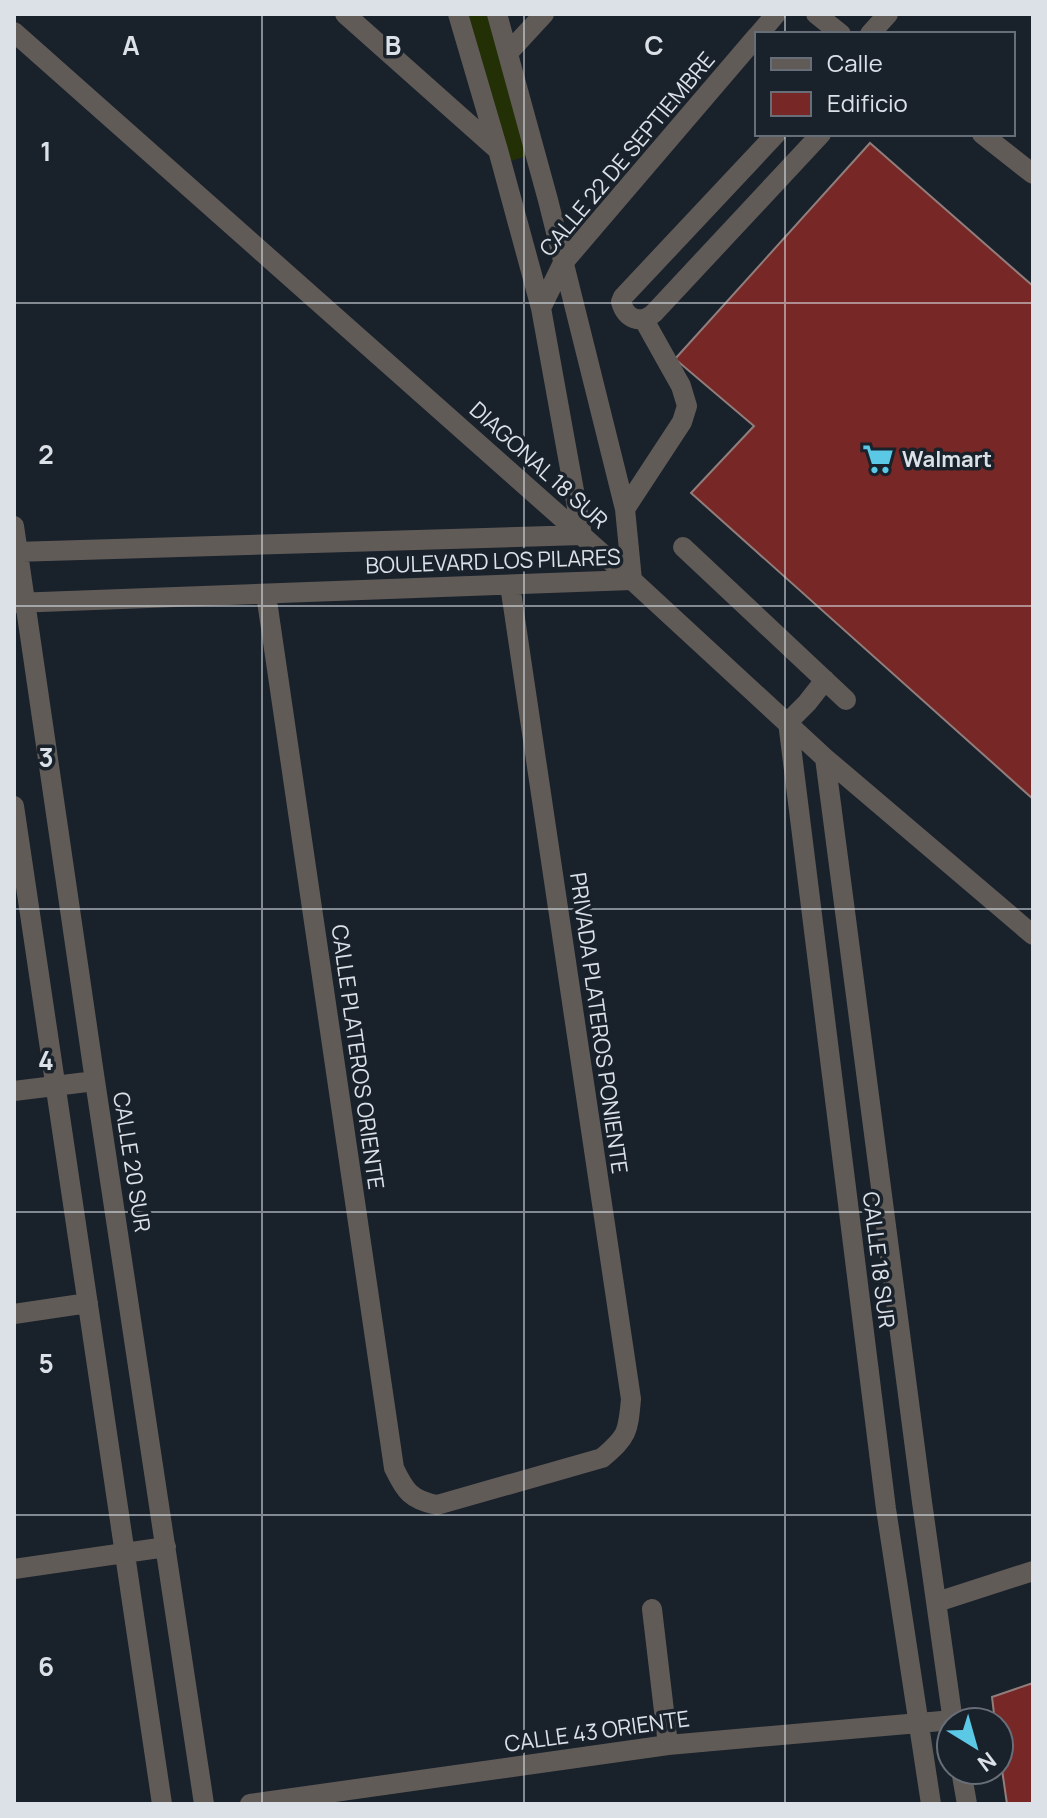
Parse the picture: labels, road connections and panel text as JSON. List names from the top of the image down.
{
  "streets": {
    "street": [
      "CALLE 22 DE SEPTIEMBRE",
      "DIAGONAL 18 SUR",
      "BOULEVARD LOS PILARES",
      "PRIVADA PLATEROS PONIENTE",
      "CALLE PLATEROS ORIENTE",
      "CALLE 20 SUR",
      "CALLE 18 SUR",
      "CALLE 43 ORIENTE"
    ]
  },
  "crossings": [
    ["CALLE 22 DE SEPTIEMBRE", "BOULEVARD LOS PILARES"],
    ["DIAGONAL 18 SUR", "BOULEVARD LOS PILARES"],
    ["DIAGONAL 18 SUR", "CALLE 18 SUR"],
    ["BOULEVARD LOS PILARES", "PRIVADA PLATEROS PONIENTE"],
    ["BOULEVARD LOS PILARES", "CALLE PLATEROS ORIENTE"],
    ["BOULEVARD LOS PILARES", "CALLE 20 SUR"],
    ["PRIVADA PLATEROS PONIENTE", "CALLE PLATEROS ORIENTE"],
    ["CALLE 18 SUR", "CALLE 43 ORIENTE"]
  ],
  "places": {
    "supermarket": ["Walmart"]
  },
  "legend": ["Calle", "Edificio"],
  "north": "bottom right",
  "grid": {
    "columns": ["A", "B", "C"],
    "rows": [
      "1",
      "2",
      "3",
      "4",
      "5",
      "6"
    ]
  }
}
